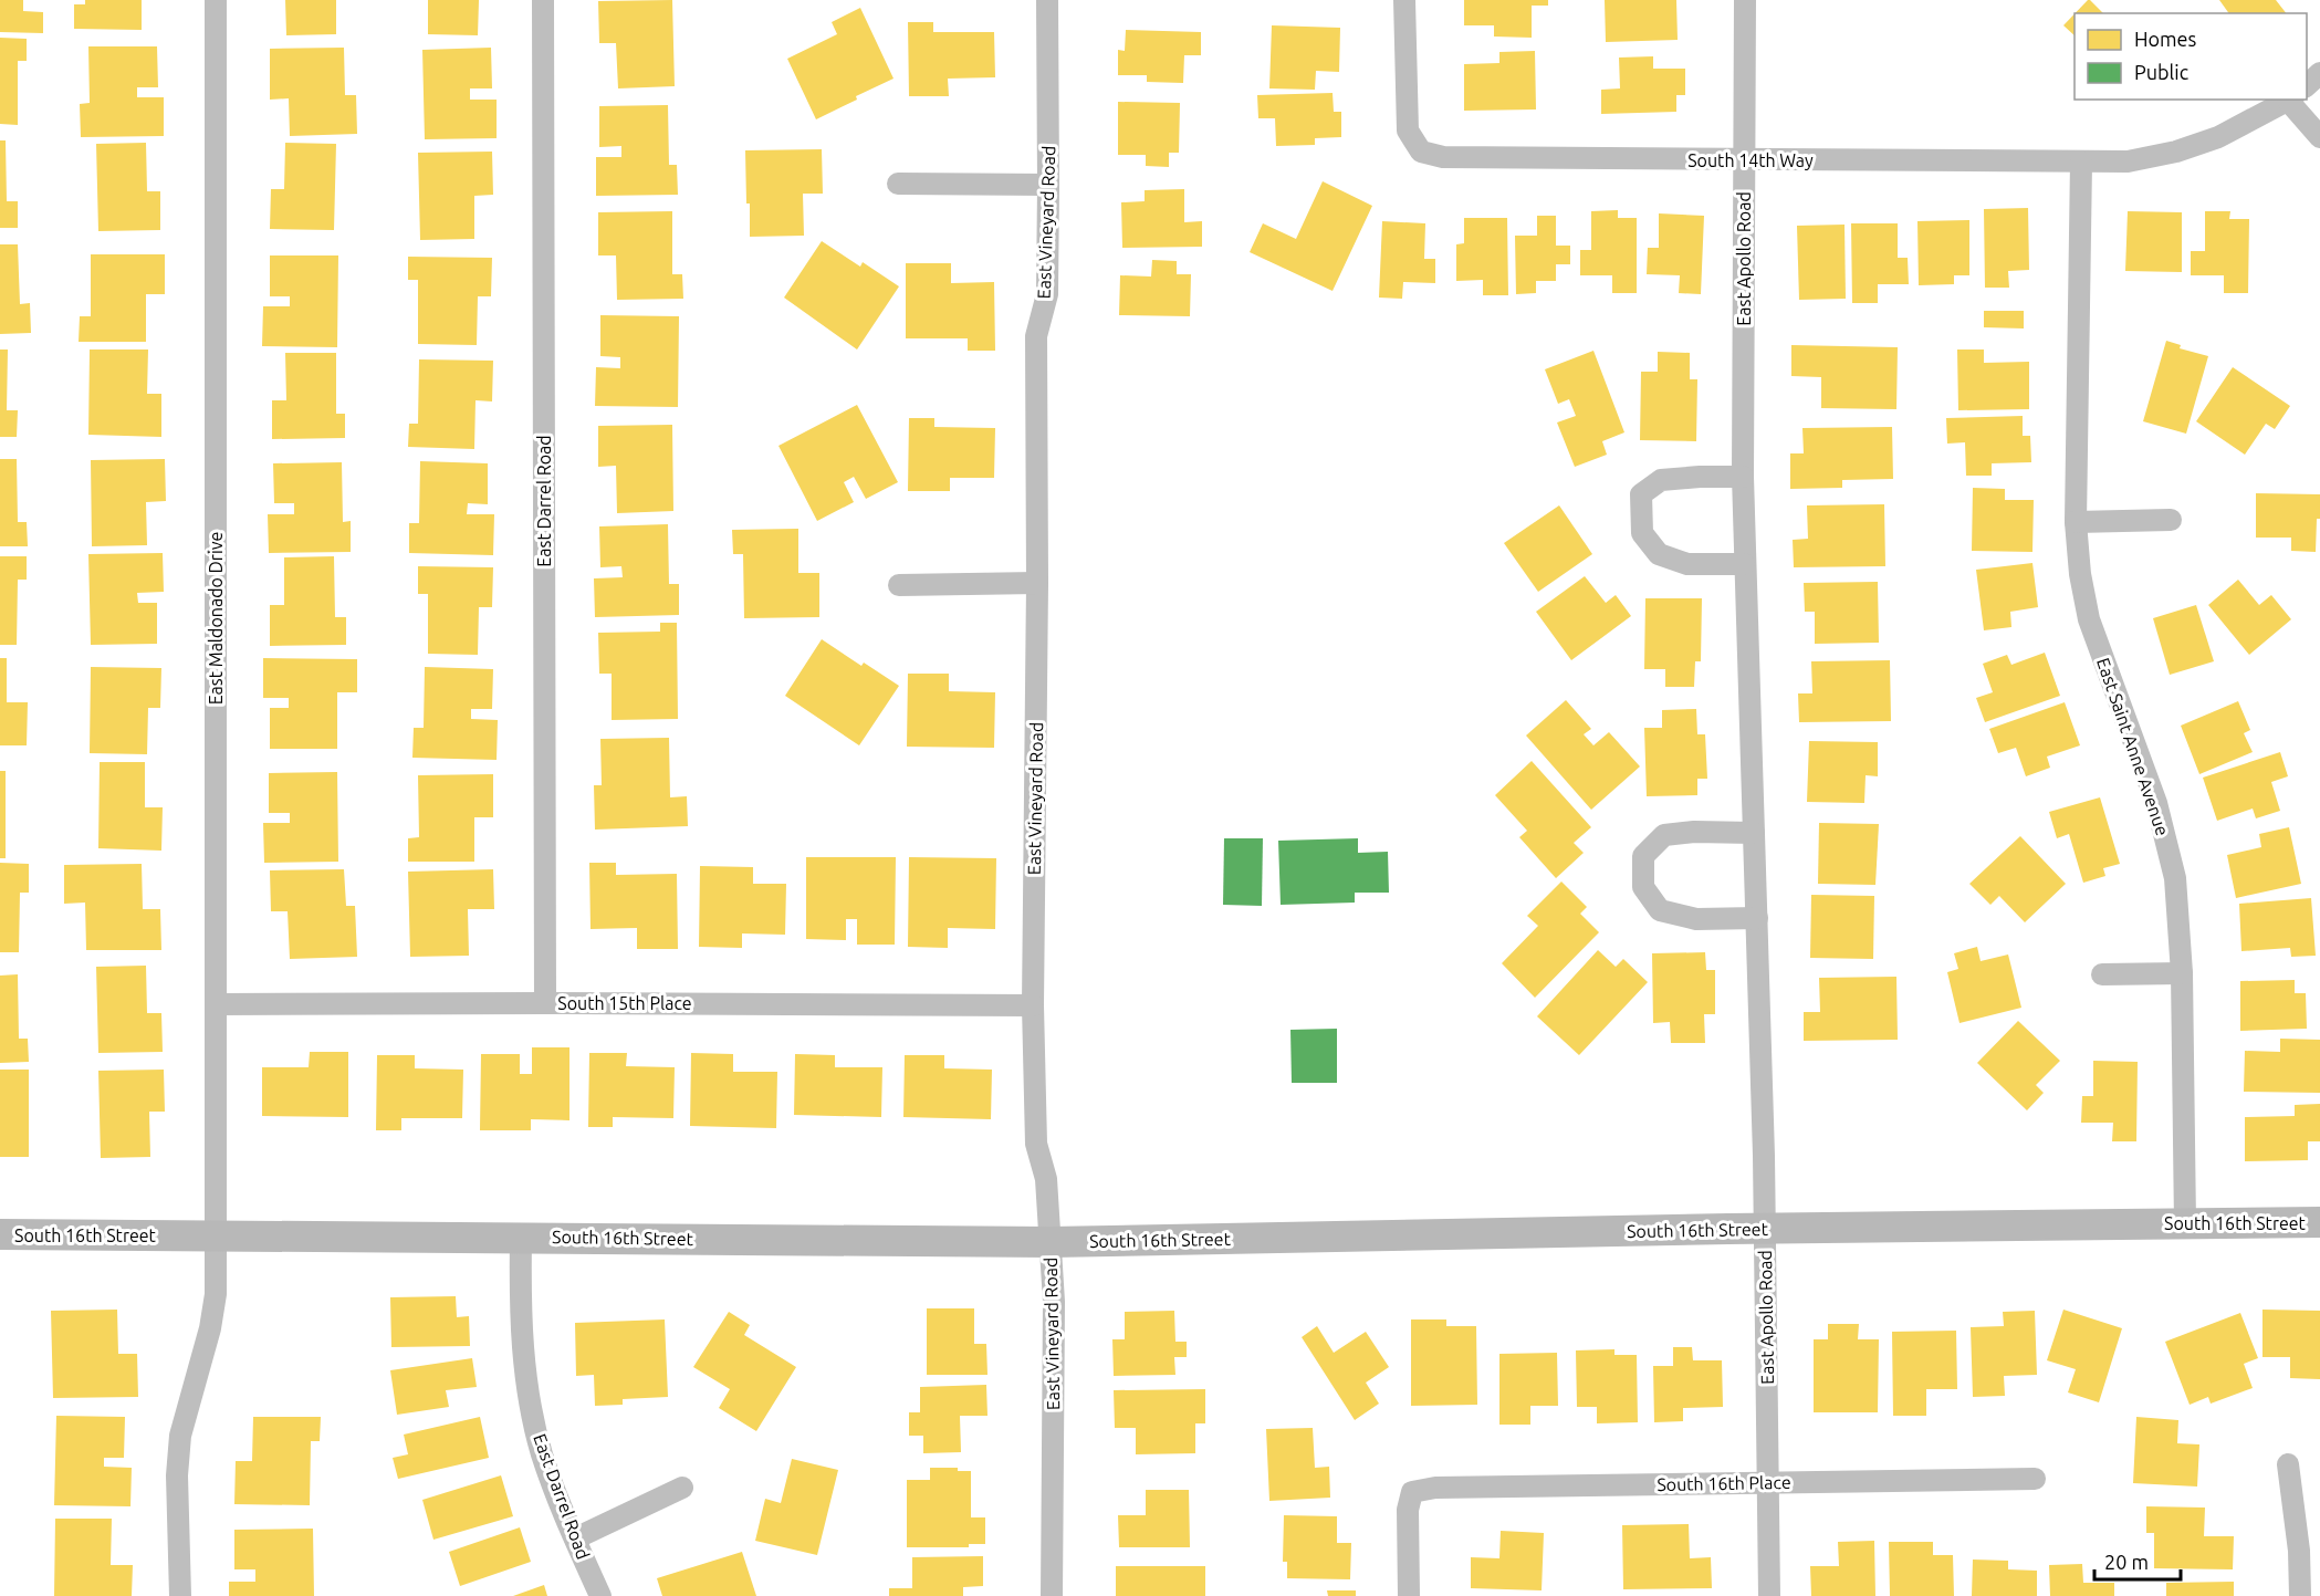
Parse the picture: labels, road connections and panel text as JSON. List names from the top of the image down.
{
  "streets": {
    "main road": ["South 16th Street"],
    "street": [
      "South 14th Way",
      "East Vineyard Road",
      "East Apollo Road",
      "East Darrel Road",
      "East Maldonado Drive",
      "East Saint Anne Avenue",
      "South 15th Place",
      "South 16th Place"
    ]
  },
  "crossings": [
    ["South 14th Way", "East Apollo Road"],
    ["South 14th Way", "East Saint Anne Avenue"],
    ["East Vineyard Road", "South 15th Place"],
    ["East Vineyard Road", "South 16th Street"],
    ["East Apollo Road", "South 16th Street"],
    ["East Apollo Road", "South 16th Place"],
    ["East Darrel Road", "South 15th Place"],
    ["East Darrel Road", "South 16th Street"],
    ["East Maldonado Drive", "South 15th Place"],
    ["East Maldonado Drive", "South 16th Street"],
    ["East Saint Anne Avenue", "South 16th Street"]
  ],
  "legend": ["Homes", "Public"],
  "scale_bar": "20 m"
}
